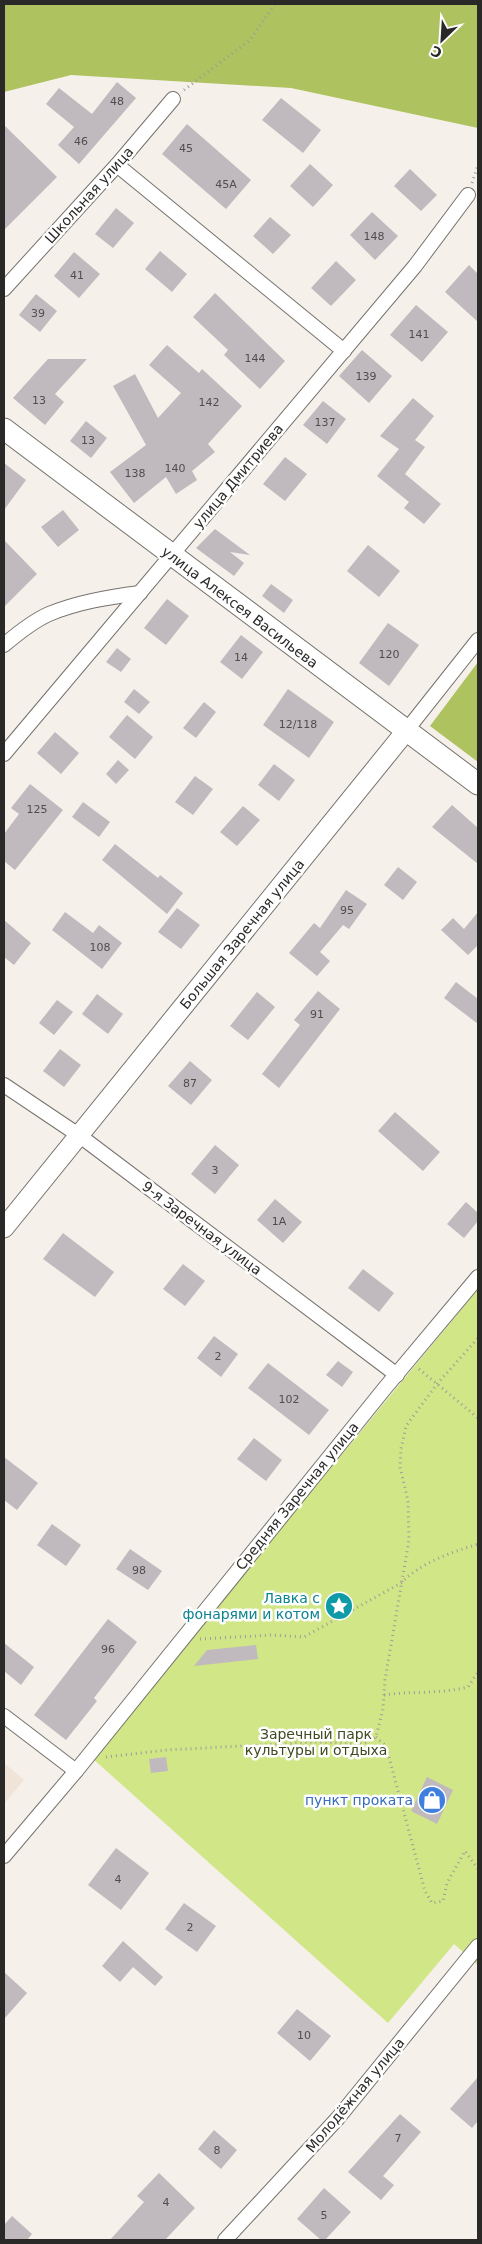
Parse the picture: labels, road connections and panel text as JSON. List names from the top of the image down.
{
  "streets": {
    "main road": ["улица Алексея Васильева"],
    "street": [
      "Школьная улица",
      "улица Дмитриева",
      "Большая Заречная улица",
      "9-я Заречная улица",
      "Средняя Заречная улица",
      "Молодёжная улица"
    ]
  },
  "crossings": [
    ["улица Дмитриева", "улица Алексея Васильева"],
    ["улица Алексея Васильева", "Большая Заречная улица"],
    ["Большая Заречная улица", "9-я Заречная улица"],
    ["9-я Заречная улица", "Средняя Заречная улица"]
  ],
  "parks": ["Заречный парк культуры и отдыха"],
  "places": {
    "place": ["Лавка с фонарями и котом"],
    "shop": ["пункт проката"]
  },
  "house_numbers": [
    "48",
    "46",
    "45",
    "45А",
    "148",
    "41",
    "39",
    "141",
    "144",
    "139",
    "13",
    "142",
    "137",
    "13",
    "140",
    "138",
    "120",
    "14",
    "12/118",
    "125",
    "95",
    "108",
    "91",
    "87",
    "3",
    "1А",
    "2",
    "102",
    "98",
    "96",
    "4",
    "2",
    "10",
    "7",
    "8",
    "4",
    "5"
  ],
  "north": "bottom left"
}
